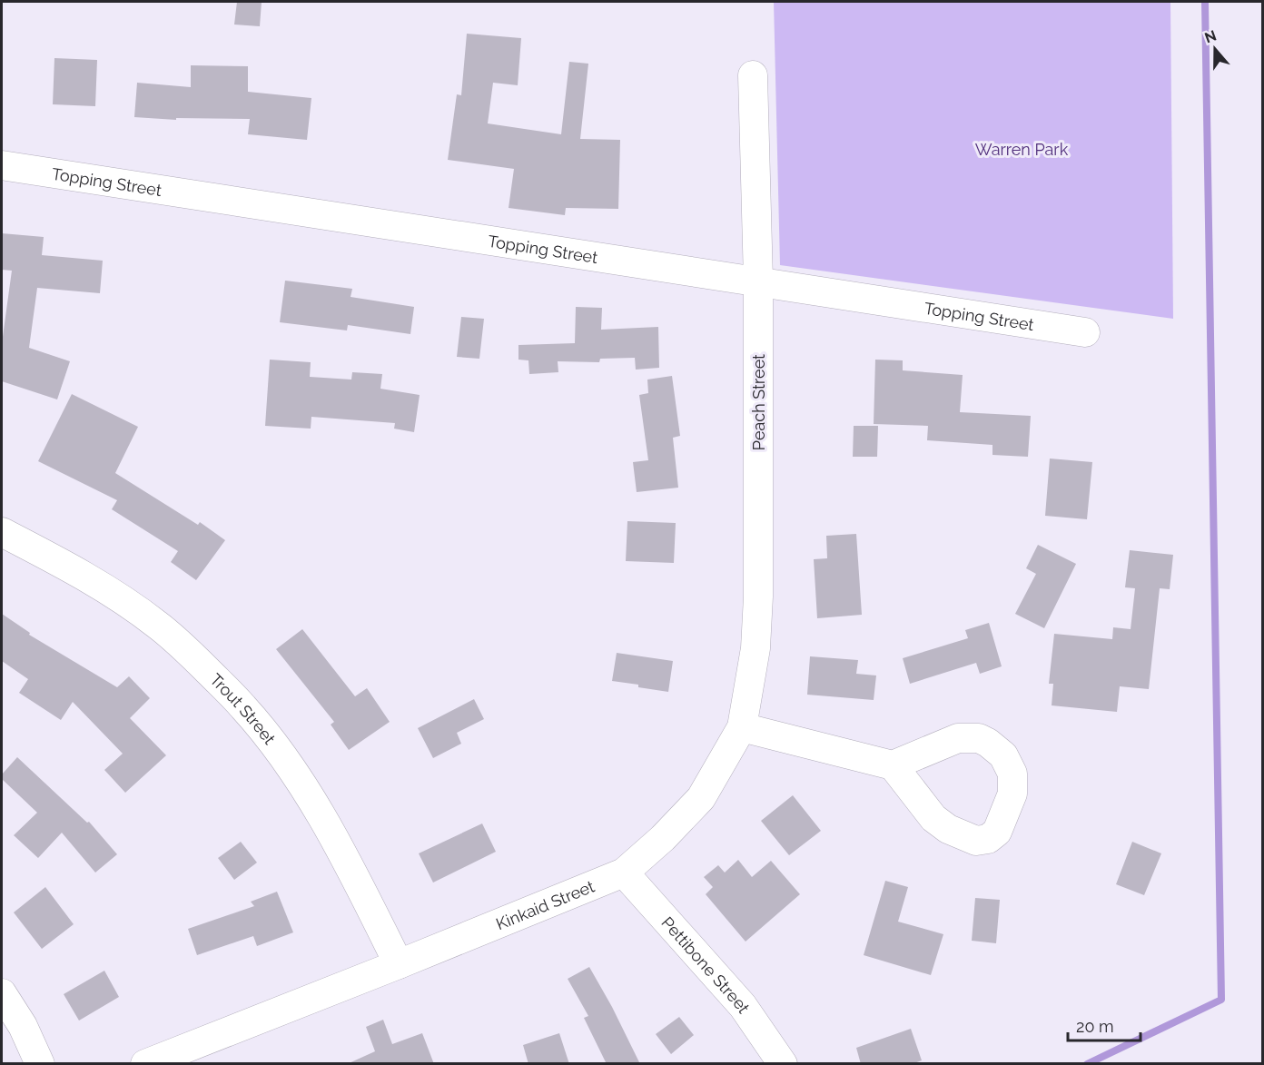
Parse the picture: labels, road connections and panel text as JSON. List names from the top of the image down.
{
  "streets": {
    "street": [
      "Topping Street",
      "Peach Street",
      "Trout Street",
      "Kinkaid Street",
      "Pettibone Street"
    ]
  },
  "crossings": [
    ["Topping Street", "Peach Street"],
    ["Peach Street", "Kinkaid Street"],
    ["Trout Street", "Kinkaid Street"],
    ["Kinkaid Street", "Pettibone Street"]
  ],
  "parks": ["Warren Park"],
  "scale_bar": "20 m",
  "north": "top"
}
